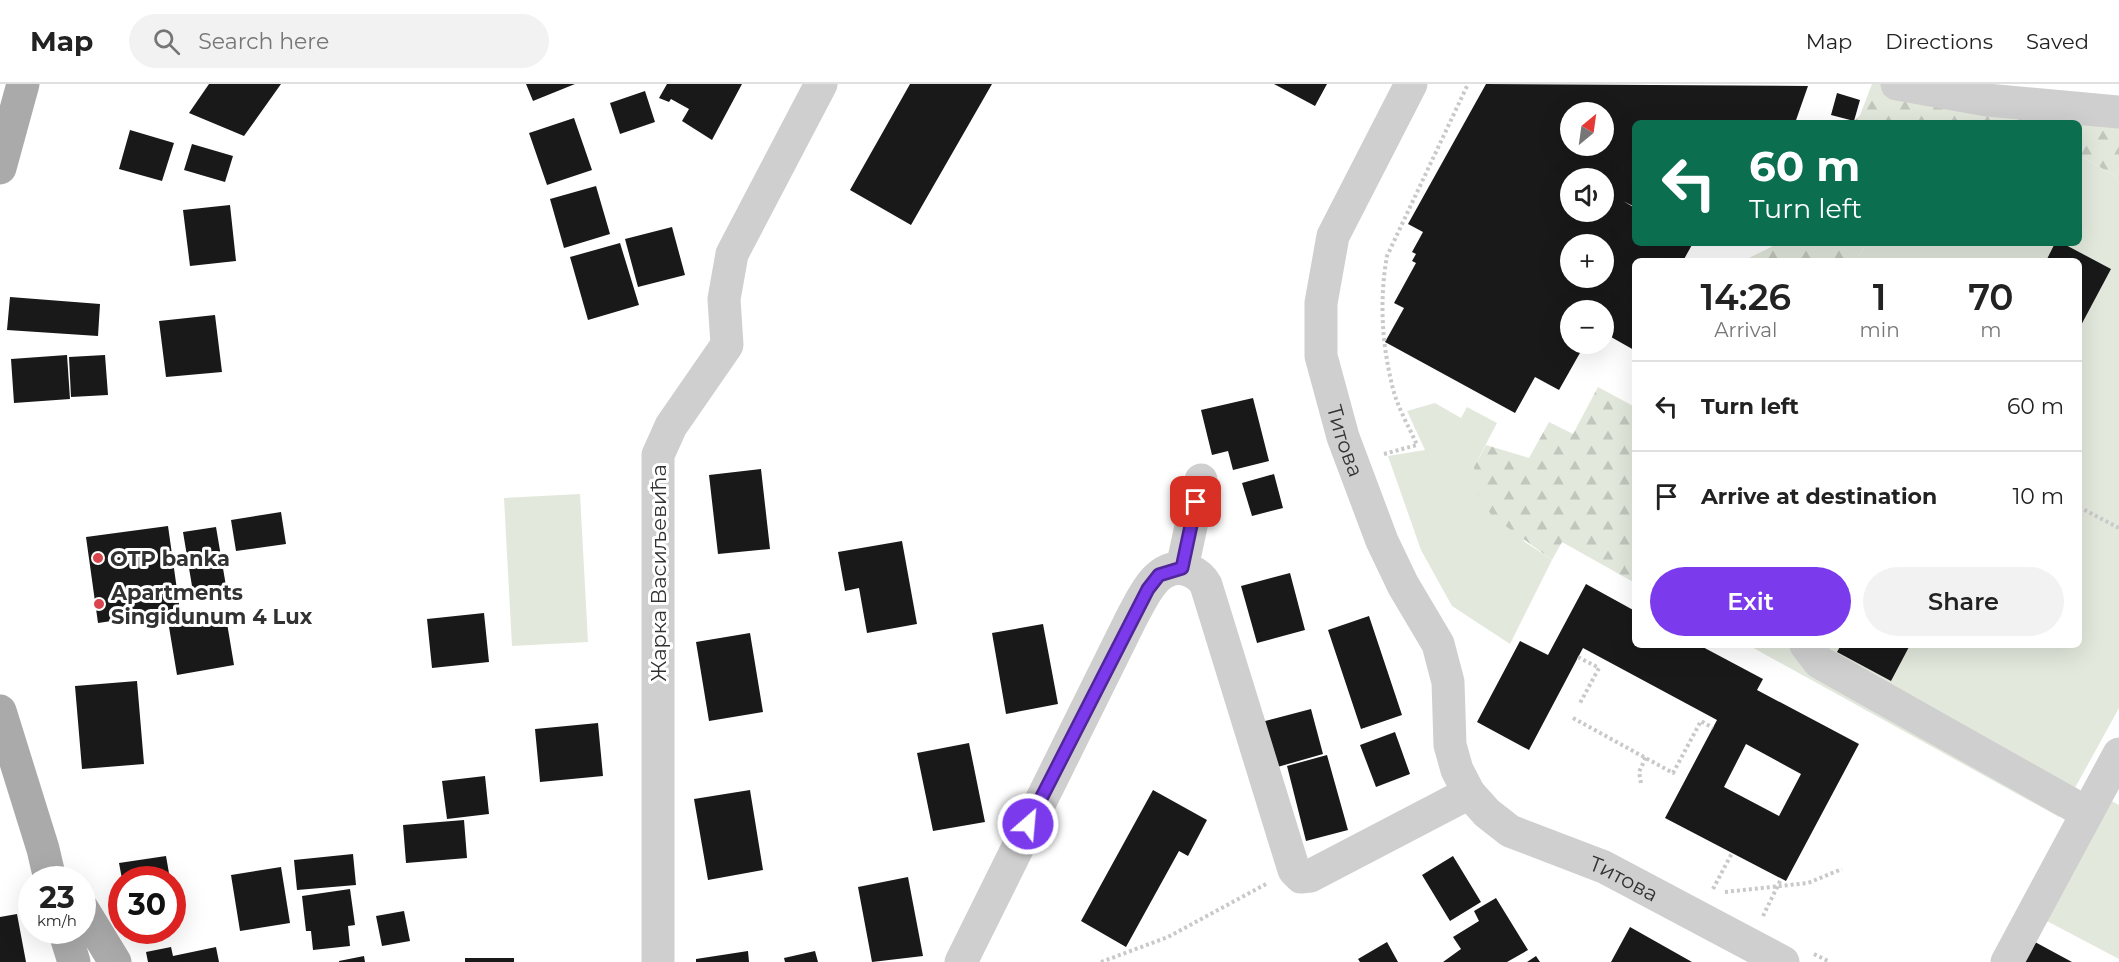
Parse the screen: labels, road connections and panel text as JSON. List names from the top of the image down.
{
  "streets": {
    "street": ["Титова", "Жарка Васиљевића"]
  },
  "places": ["OTP banka", "Apartments Singidunum 4 Lux"],
  "north": "top right",
  "page": {
    "header": "Map",
    "search": "Search here",
    "nav": ["Map", "Directions", "Saved"],
    "map_buttons": ["+", "−"],
    "turn": ["60 m", "Turn left"],
    "eta": [
      "14:26",
      "Arrival",
      "1",
      "min",
      "70",
      "m"
    ],
    "list": [
      {
        "name": "Turn left",
        "value": "60 m"
      },
      {
        "name": "Arrive at destination",
        "value": "10 m"
      }
    ],
    "buttons": ["Exit", "Share"],
    "speed": "23 km/h",
    "limit": "30"
  }
}
